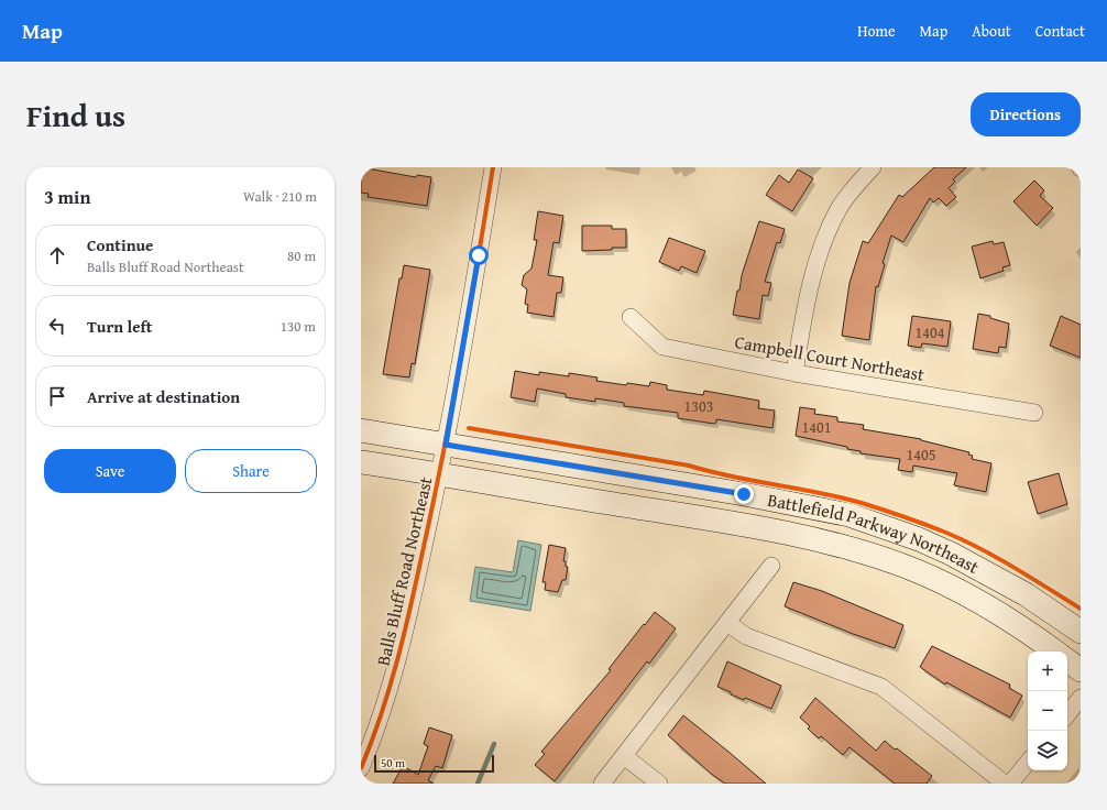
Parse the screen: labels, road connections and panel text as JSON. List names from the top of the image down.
{
  "streets": {
    "main road": ["Battlefield Parkway Northeast"],
    "street": ["Campbell Court Northeast", "Balls Bluff Road Northeast"]
  },
  "crossings": [
    ["Battlefield Parkway Northeast", "Balls Bluff Road Northeast"]
  ],
  "house_numbers": [
    "1404",
    "1303",
    "1401",
    "1405"
  ],
  "scale_bar": "50 m",
  "page": {
    "header": "Map",
    "nav": [
      "Home",
      "Map",
      "About",
      "Contact"
    ],
    "title": "Find us",
    "buttons": [
      "Directions",
      ["Save", "Share"]
    ],
    "heading": ["3 min", "Walk · 210 m"],
    "list": [
      ["Continue", "Balls Bluff Road Northeast", "80 m"],
      ["Turn left", "130 m"],
      "Arrive at destination"
    ],
    "map_buttons": ["+", "−"],
    "scale": "50 m"
  }
}
